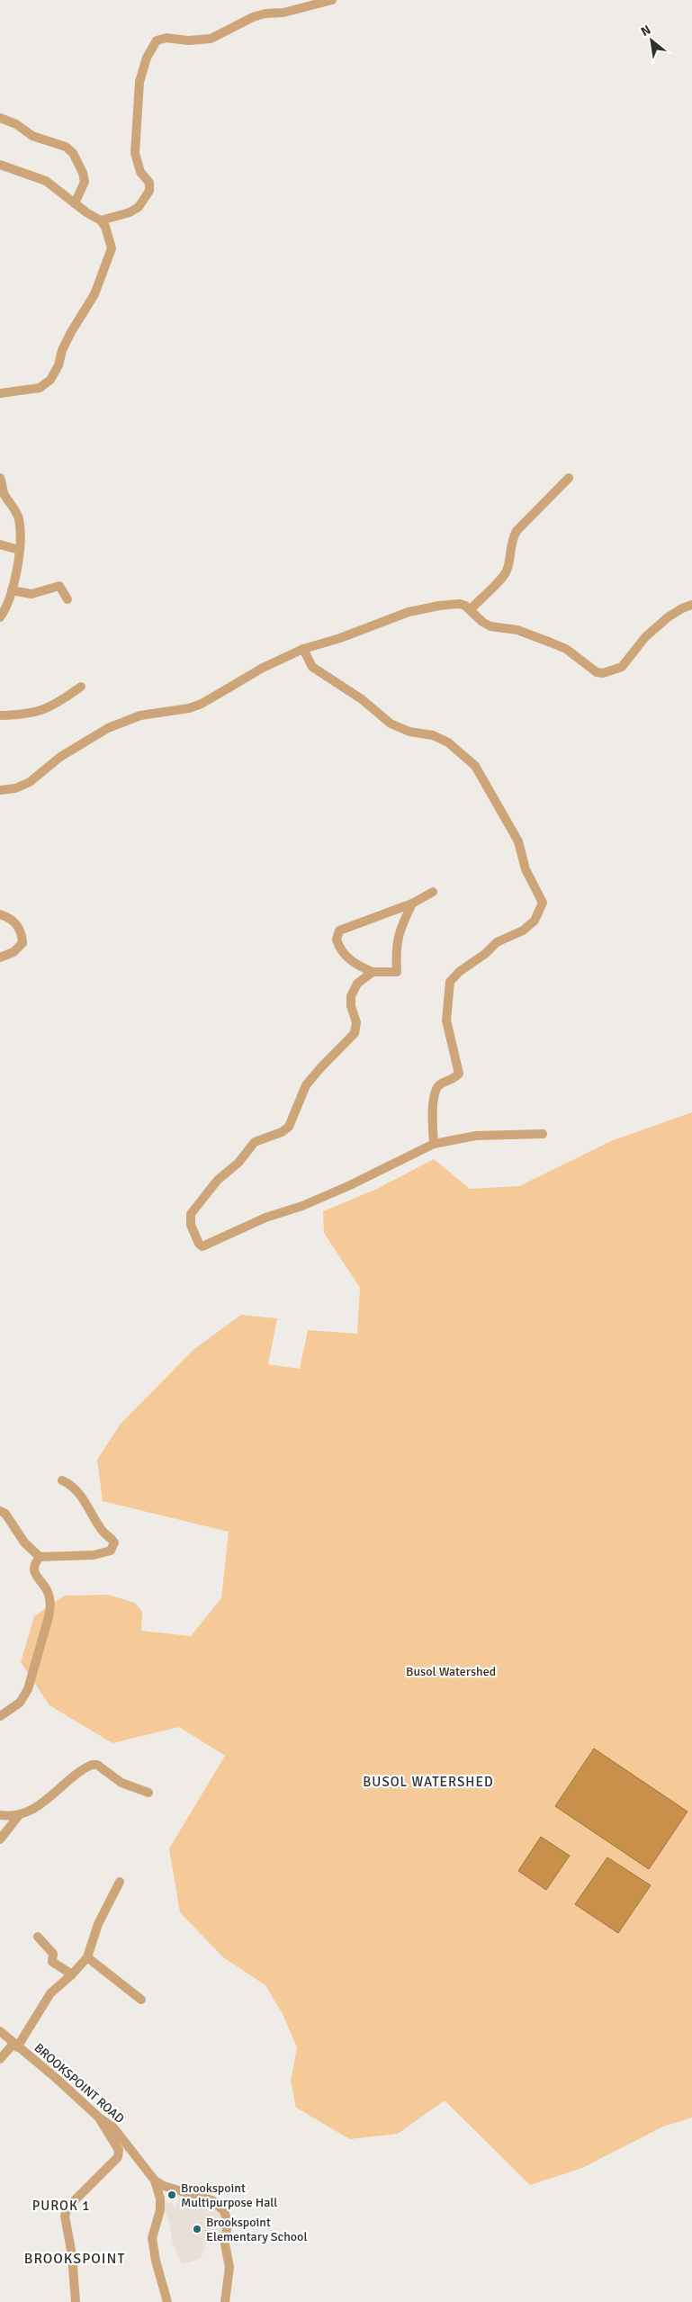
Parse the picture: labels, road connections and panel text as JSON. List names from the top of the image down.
{
  "streets": {
    "street": ["BROOKSPOINT ROAD"]
  },
  "districts": ["BUSOL WATERSHED", "PUROK 1", "BROOKSPOINT"],
  "parks": ["Busol Watershed"],
  "places": ["Brookspoint Multipurpose Hall", "Brookspoint Elementary School"],
  "north": "top left"
}
